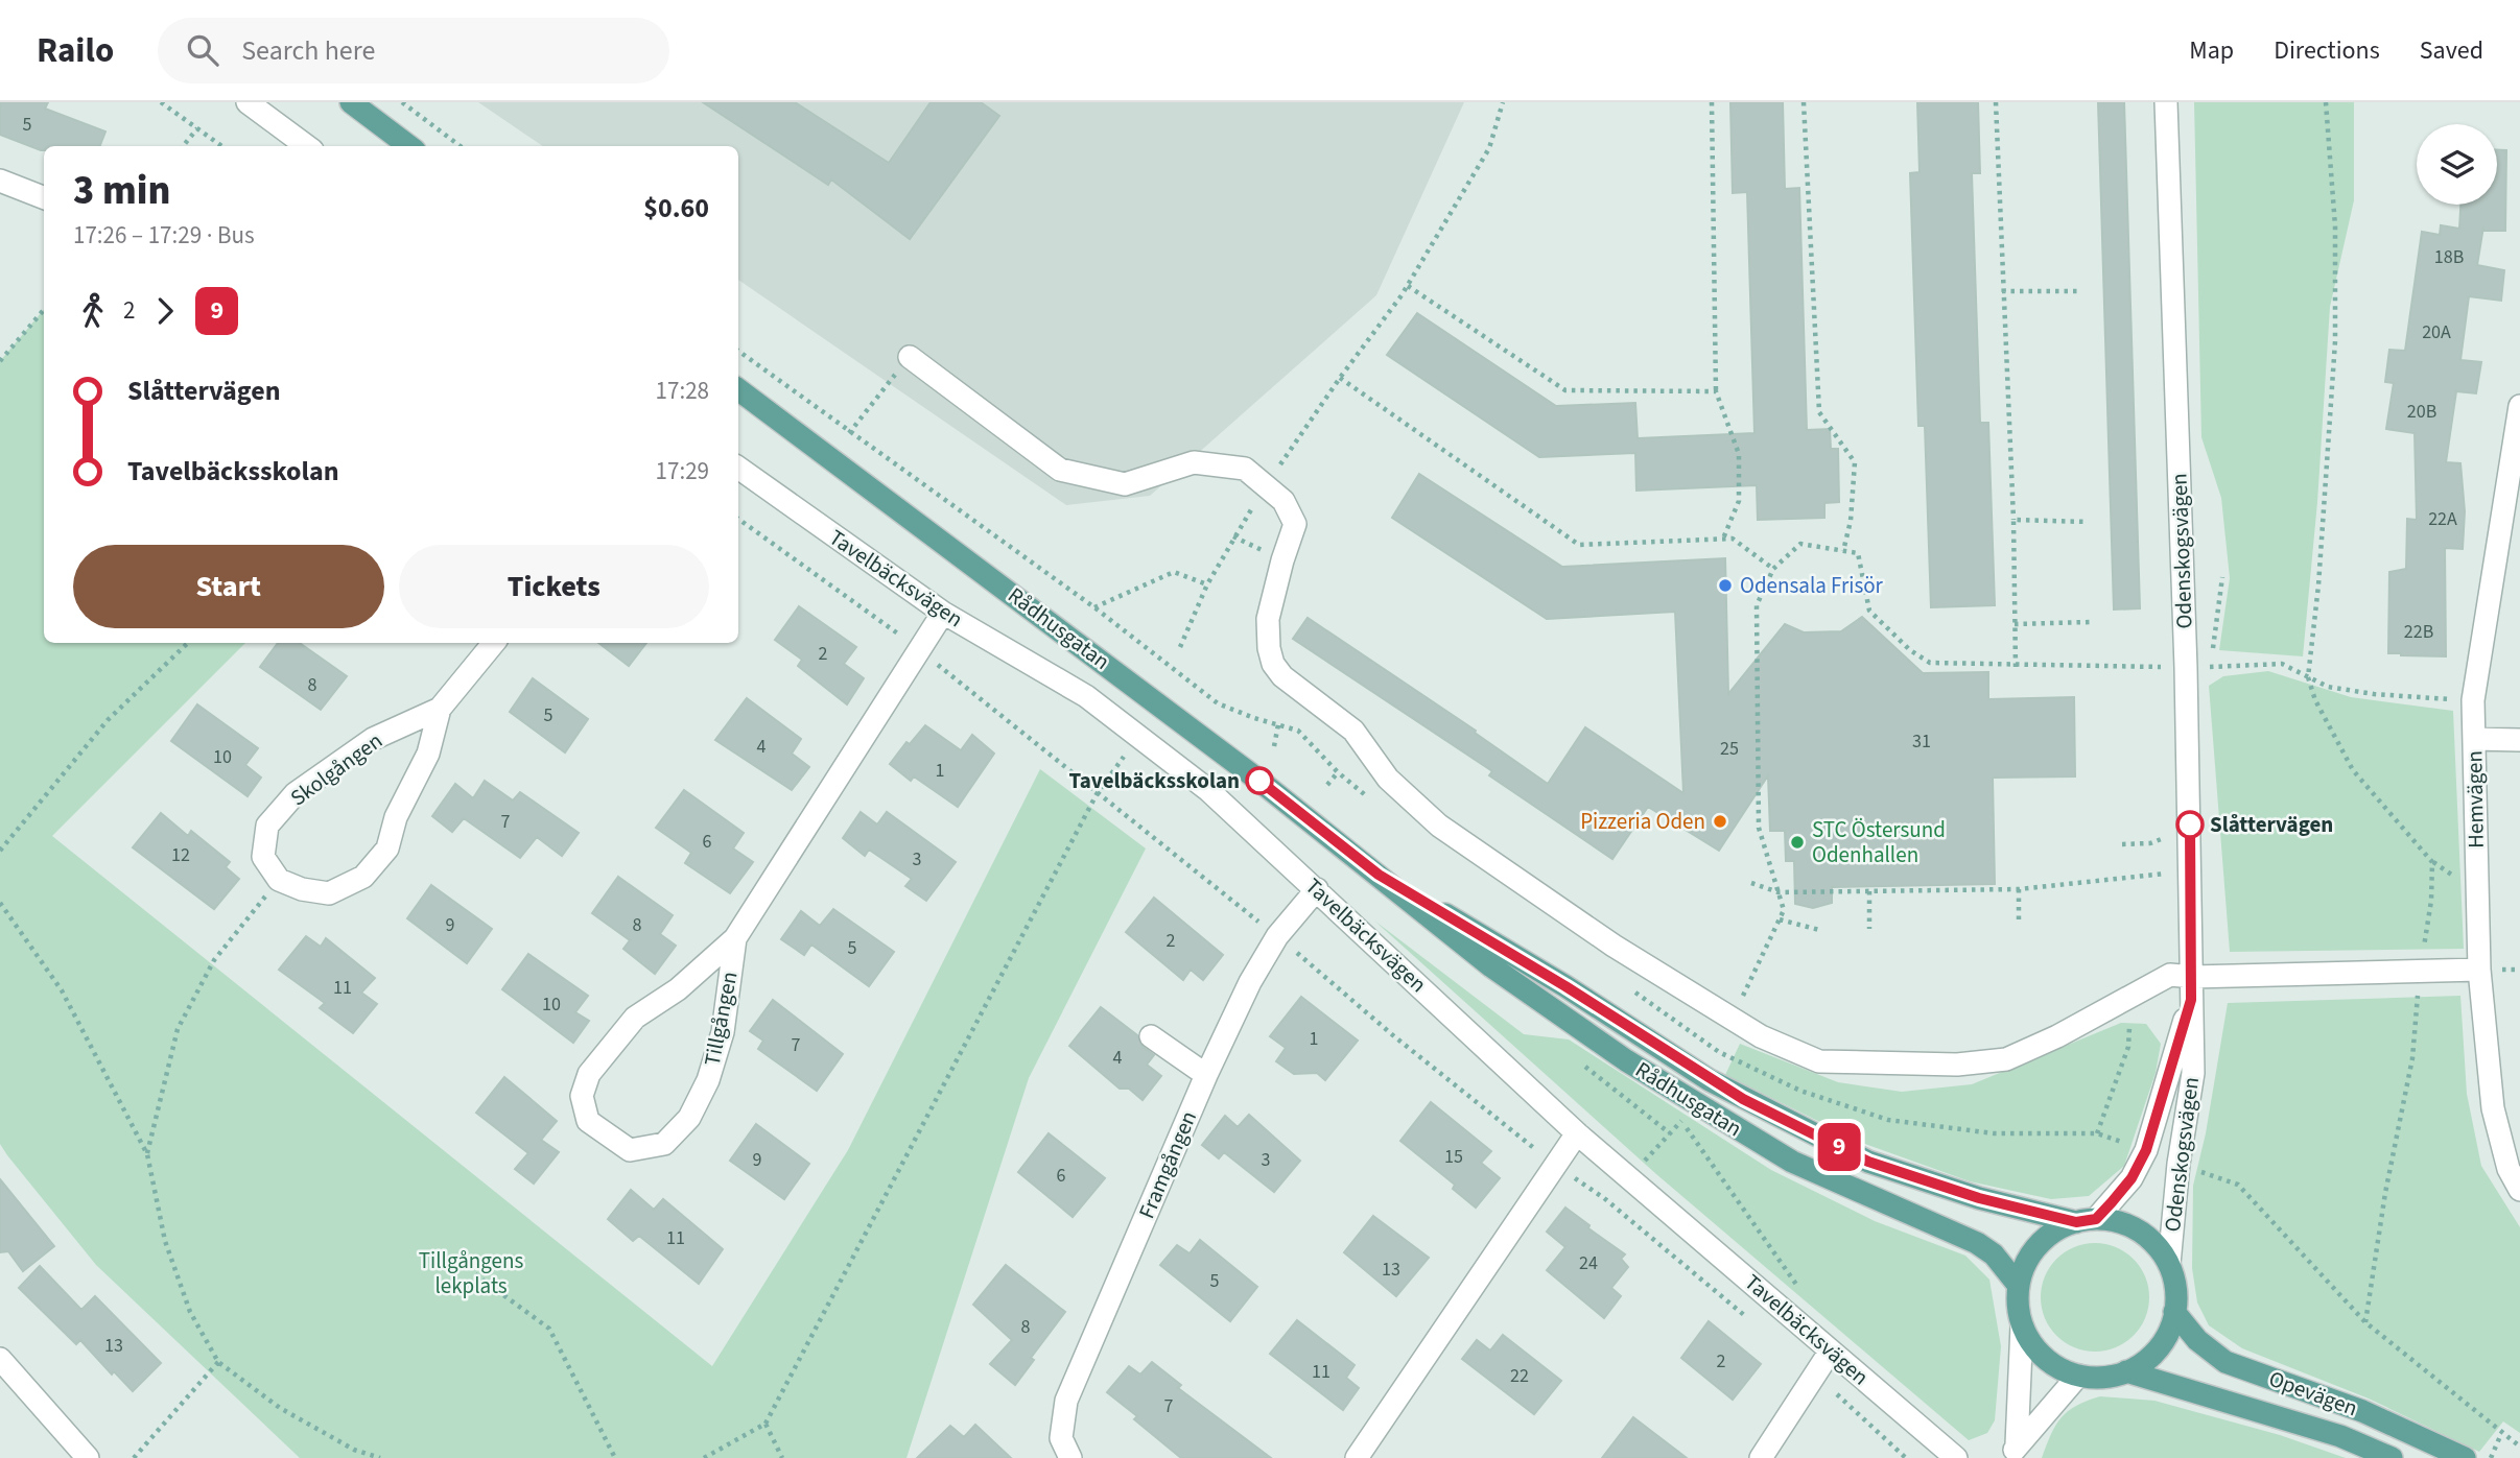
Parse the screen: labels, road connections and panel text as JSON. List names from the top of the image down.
{
  "streets": {
    "main road": ["Rådhusgatan", "Opevägen"],
    "street": [
      "Odenskogsvägen",
      "Tavelbäcksvägen",
      "Skolgången",
      "Hemvägen",
      "Tillgången",
      "Framgången"
    ]
  },
  "crossings": [
    ["Odenskogsvägen", "Rådhusgatan"],
    ["Odenskogsvägen", "Opevägen"],
    ["Tavelbäcksvägen", "Tillgången"],
    ["Tavelbäcksvägen", "Framgången"],
    ["Rådhusgatan", "Opevägen"]
  ],
  "parks": ["Tillgångens lekplats"],
  "places": [
    "Odensala Frisör",
    "Tavelbäcksskolan",
    "Pizzeria Oden",
    "Slåttervägen",
    "STC Östersund Odenhallen"
  ],
  "lines": ["bus line 9"],
  "house_numbers": [
    "5",
    "18B",
    "20A",
    "20B",
    "22A",
    "22B",
    "2",
    "8",
    "5",
    "31",
    "4",
    "25",
    "10",
    "1",
    "7",
    "6",
    "12",
    "3",
    "9",
    "8",
    "2",
    "5",
    "11",
    "10",
    "1",
    "7",
    "4",
    "15",
    "9",
    "3",
    "6",
    "11",
    "24",
    "13",
    "5",
    "8",
    "13",
    "2",
    "11",
    "22",
    "7"
  ],
  "page": {
    "header": "Railo",
    "search": "Search here",
    "nav": ["Map", "Directions", "Saved"],
    "on_map": "9",
    "heading": ["3 min", "17:26 – 17:29 · Bus", "$0.60"],
    "legs": ["2", "9"],
    "list": [
      {
        "name": "Slåttervägen",
        "value": "17:28"
      },
      {
        "name": "Tavelbäcksskolan",
        "value": "17:29"
      }
    ],
    "buttons": ["Start", "Tickets"]
  }
}
